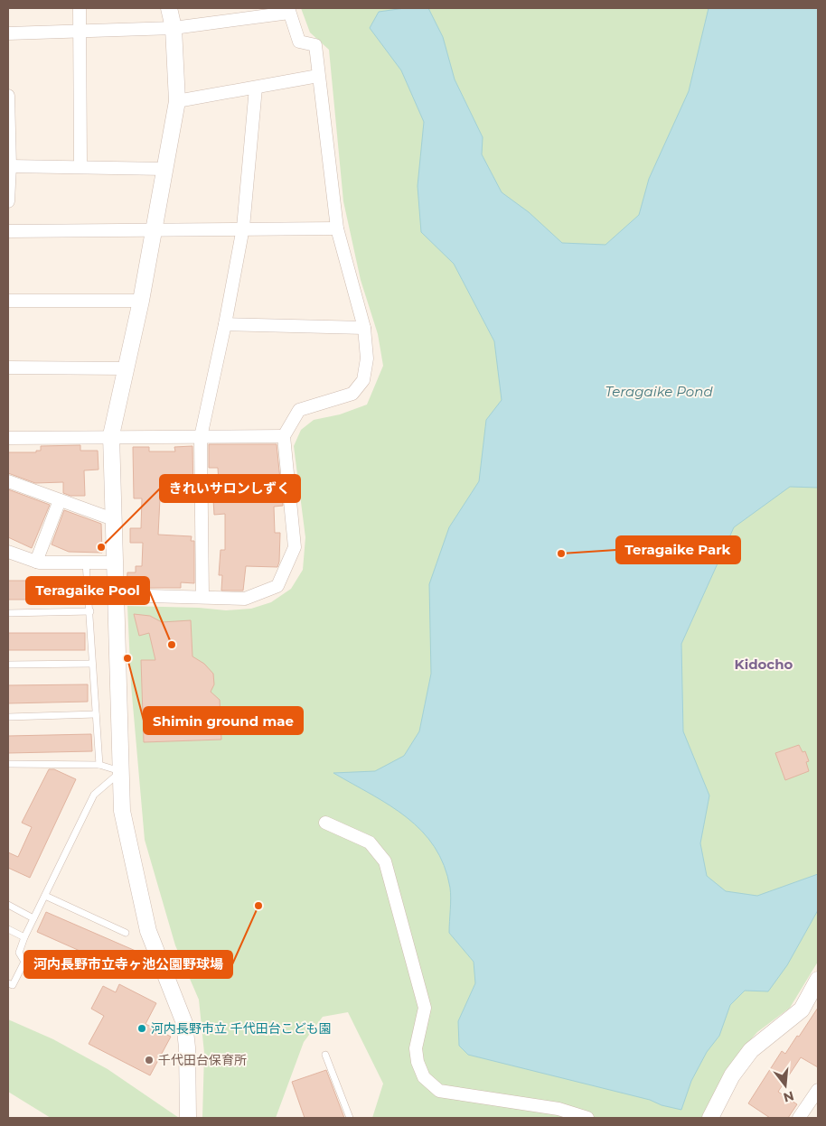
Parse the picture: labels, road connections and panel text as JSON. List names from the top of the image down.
{
  "districts": ["Kidocho"],
  "water": ["Teragaike Pond"],
  "places": [
    "きれいサロンしずく",
    "Teragaike Park",
    "Teragaike Pool",
    "Shimin ground mae",
    "河内長野市立寺ヶ池公園野球場",
    "河内長野市立 千代田台こども園",
    "千代田台保育所"
  ],
  "north": "bottom"
}
